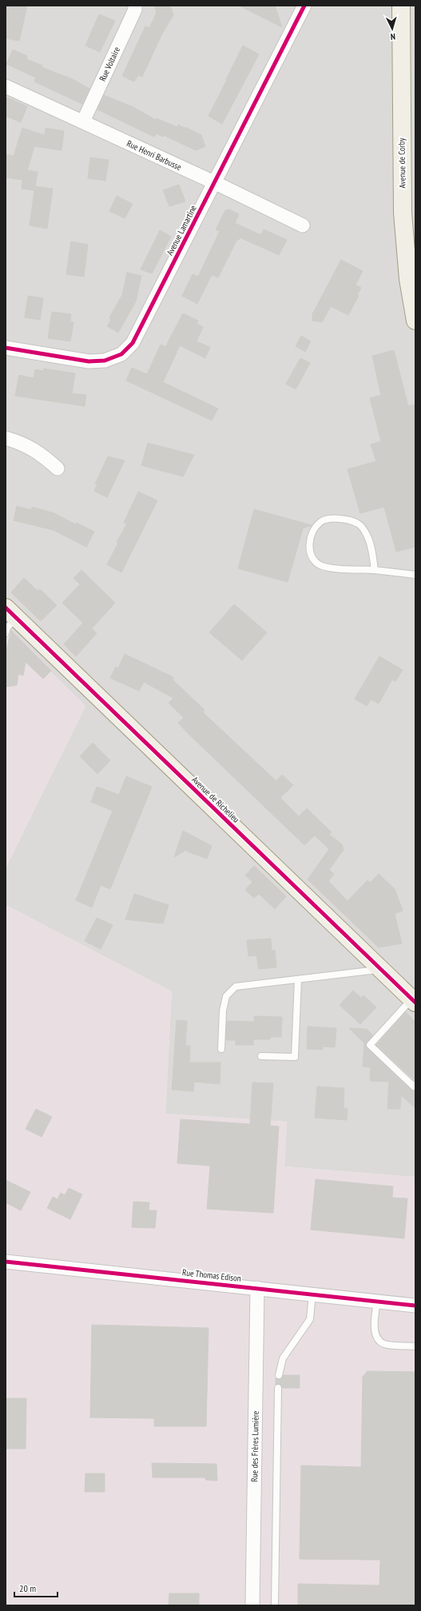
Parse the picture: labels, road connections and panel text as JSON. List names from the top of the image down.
{
  "streets": {
    "main road": ["Avenue de Corby", "Avenue de Richelieu"],
    "street": [
      "Rue Voltaire",
      "Rue Henri Barbusse",
      "Avenue Lamartine",
      "Rue Thomas Edison",
      "Rue des Frères Lumière"
    ]
  },
  "crossings": [
    ["Rue Voltaire", "Rue Henri Barbusse"],
    ["Rue Henri Barbusse", "Avenue Lamartine"],
    ["Rue Thomas Edison", "Rue des Frères Lumière"]
  ],
  "scale_bar": "20 m",
  "north": "bottom"
}
